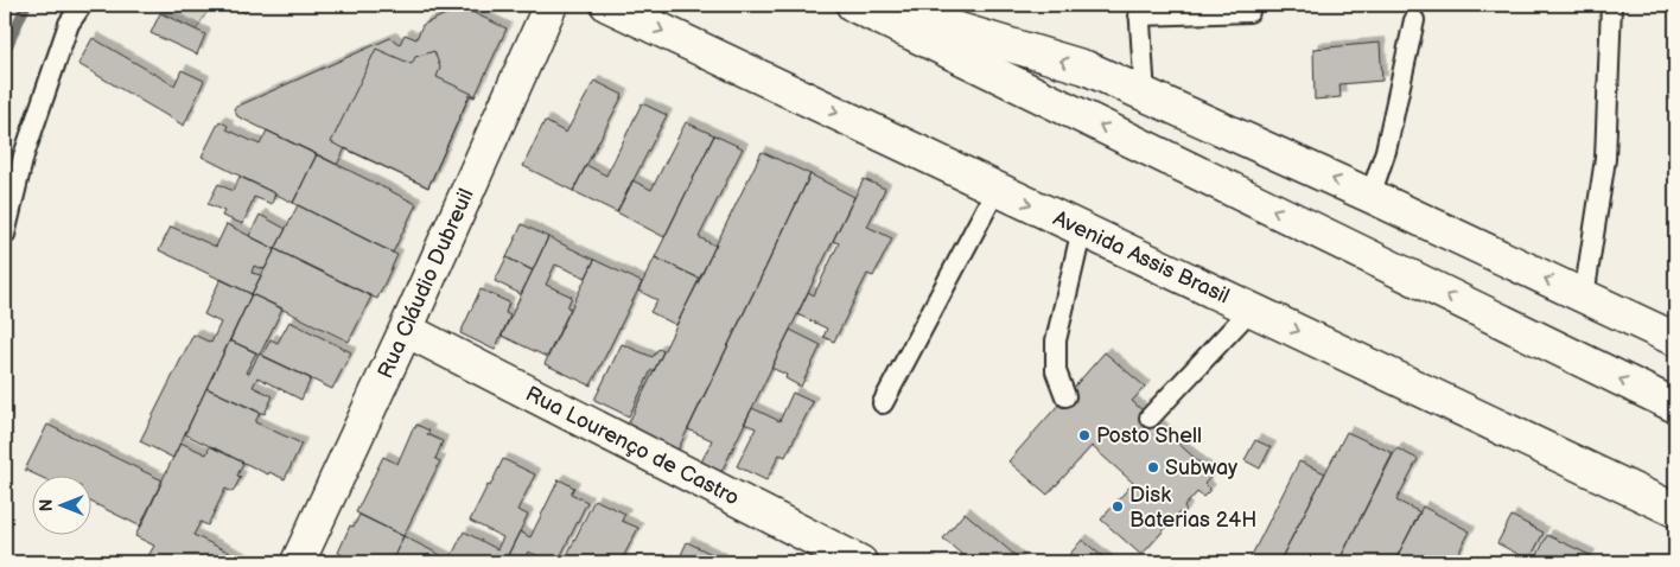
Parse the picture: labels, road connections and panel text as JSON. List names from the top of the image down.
{
  "streets": {
    "main road": ["Avenida Assis Brasil", "Rua Cláudio Dubreuil", "Rua Lourenço de Castro"]
  },
  "crossings": [
    ["Rua Cláudio Dubreuil", "Rua Lourenço de Castro"]
  ],
  "places": ["Posto Shell", "Subway", "Disk Baterias 24H"],
  "north": "left"
}
